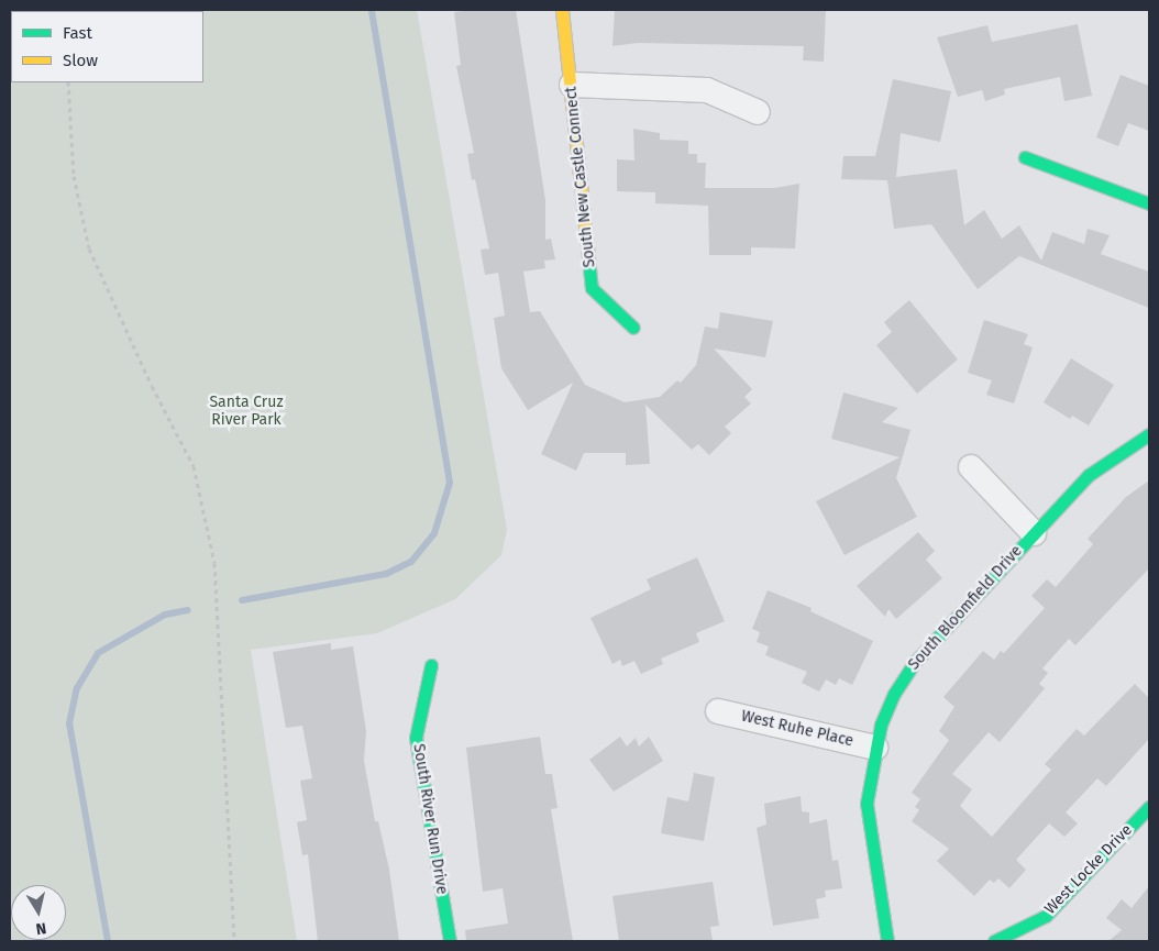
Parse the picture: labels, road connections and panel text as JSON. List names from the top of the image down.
{
  "streets": {
    "street": [
      "South New Castle Connect",
      "South Bloomfield Drive",
      "West Ruhe Place",
      "South River Run Drive",
      "West Locke Drive"
    ]
  },
  "crossings": [
    ["South Bloomfield Drive", "West Ruhe Place"]
  ],
  "parks": ["Santa Cruz River Park"],
  "legend": ["Fast", "Slow"],
  "north": "bottom"
}
